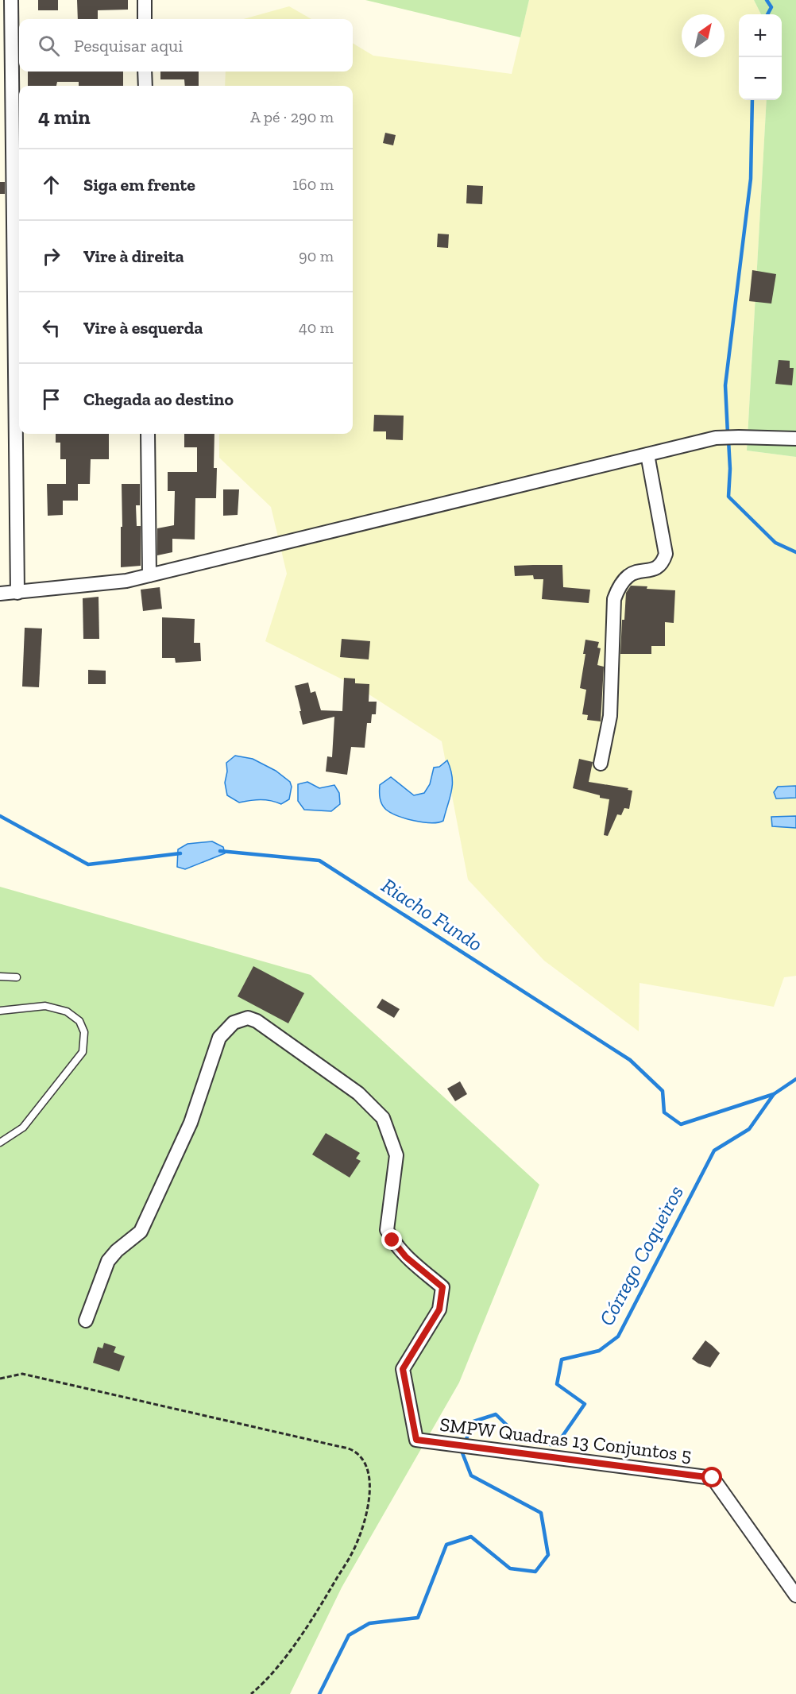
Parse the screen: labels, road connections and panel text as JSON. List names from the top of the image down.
{
  "streets": {
    "street": ["SMPW Quadras 13 Conjuntos 5"]
  },
  "water": ["Riacho Fundo", "Córrego Coqueiros"],
  "north": "top right",
  "page": {
    "map_buttons": ["+", "−"],
    "search": "Pesquisar aqui",
    "heading": ["4 min", "A pé · 290 m"],
    "list": [
      ["Siga em frente", "160 m"],
      ["Vire à direita", "90 m"],
      ["Vire à esquerda", "40 m"],
      "Chegada ao destino"
    ]
  }
}
